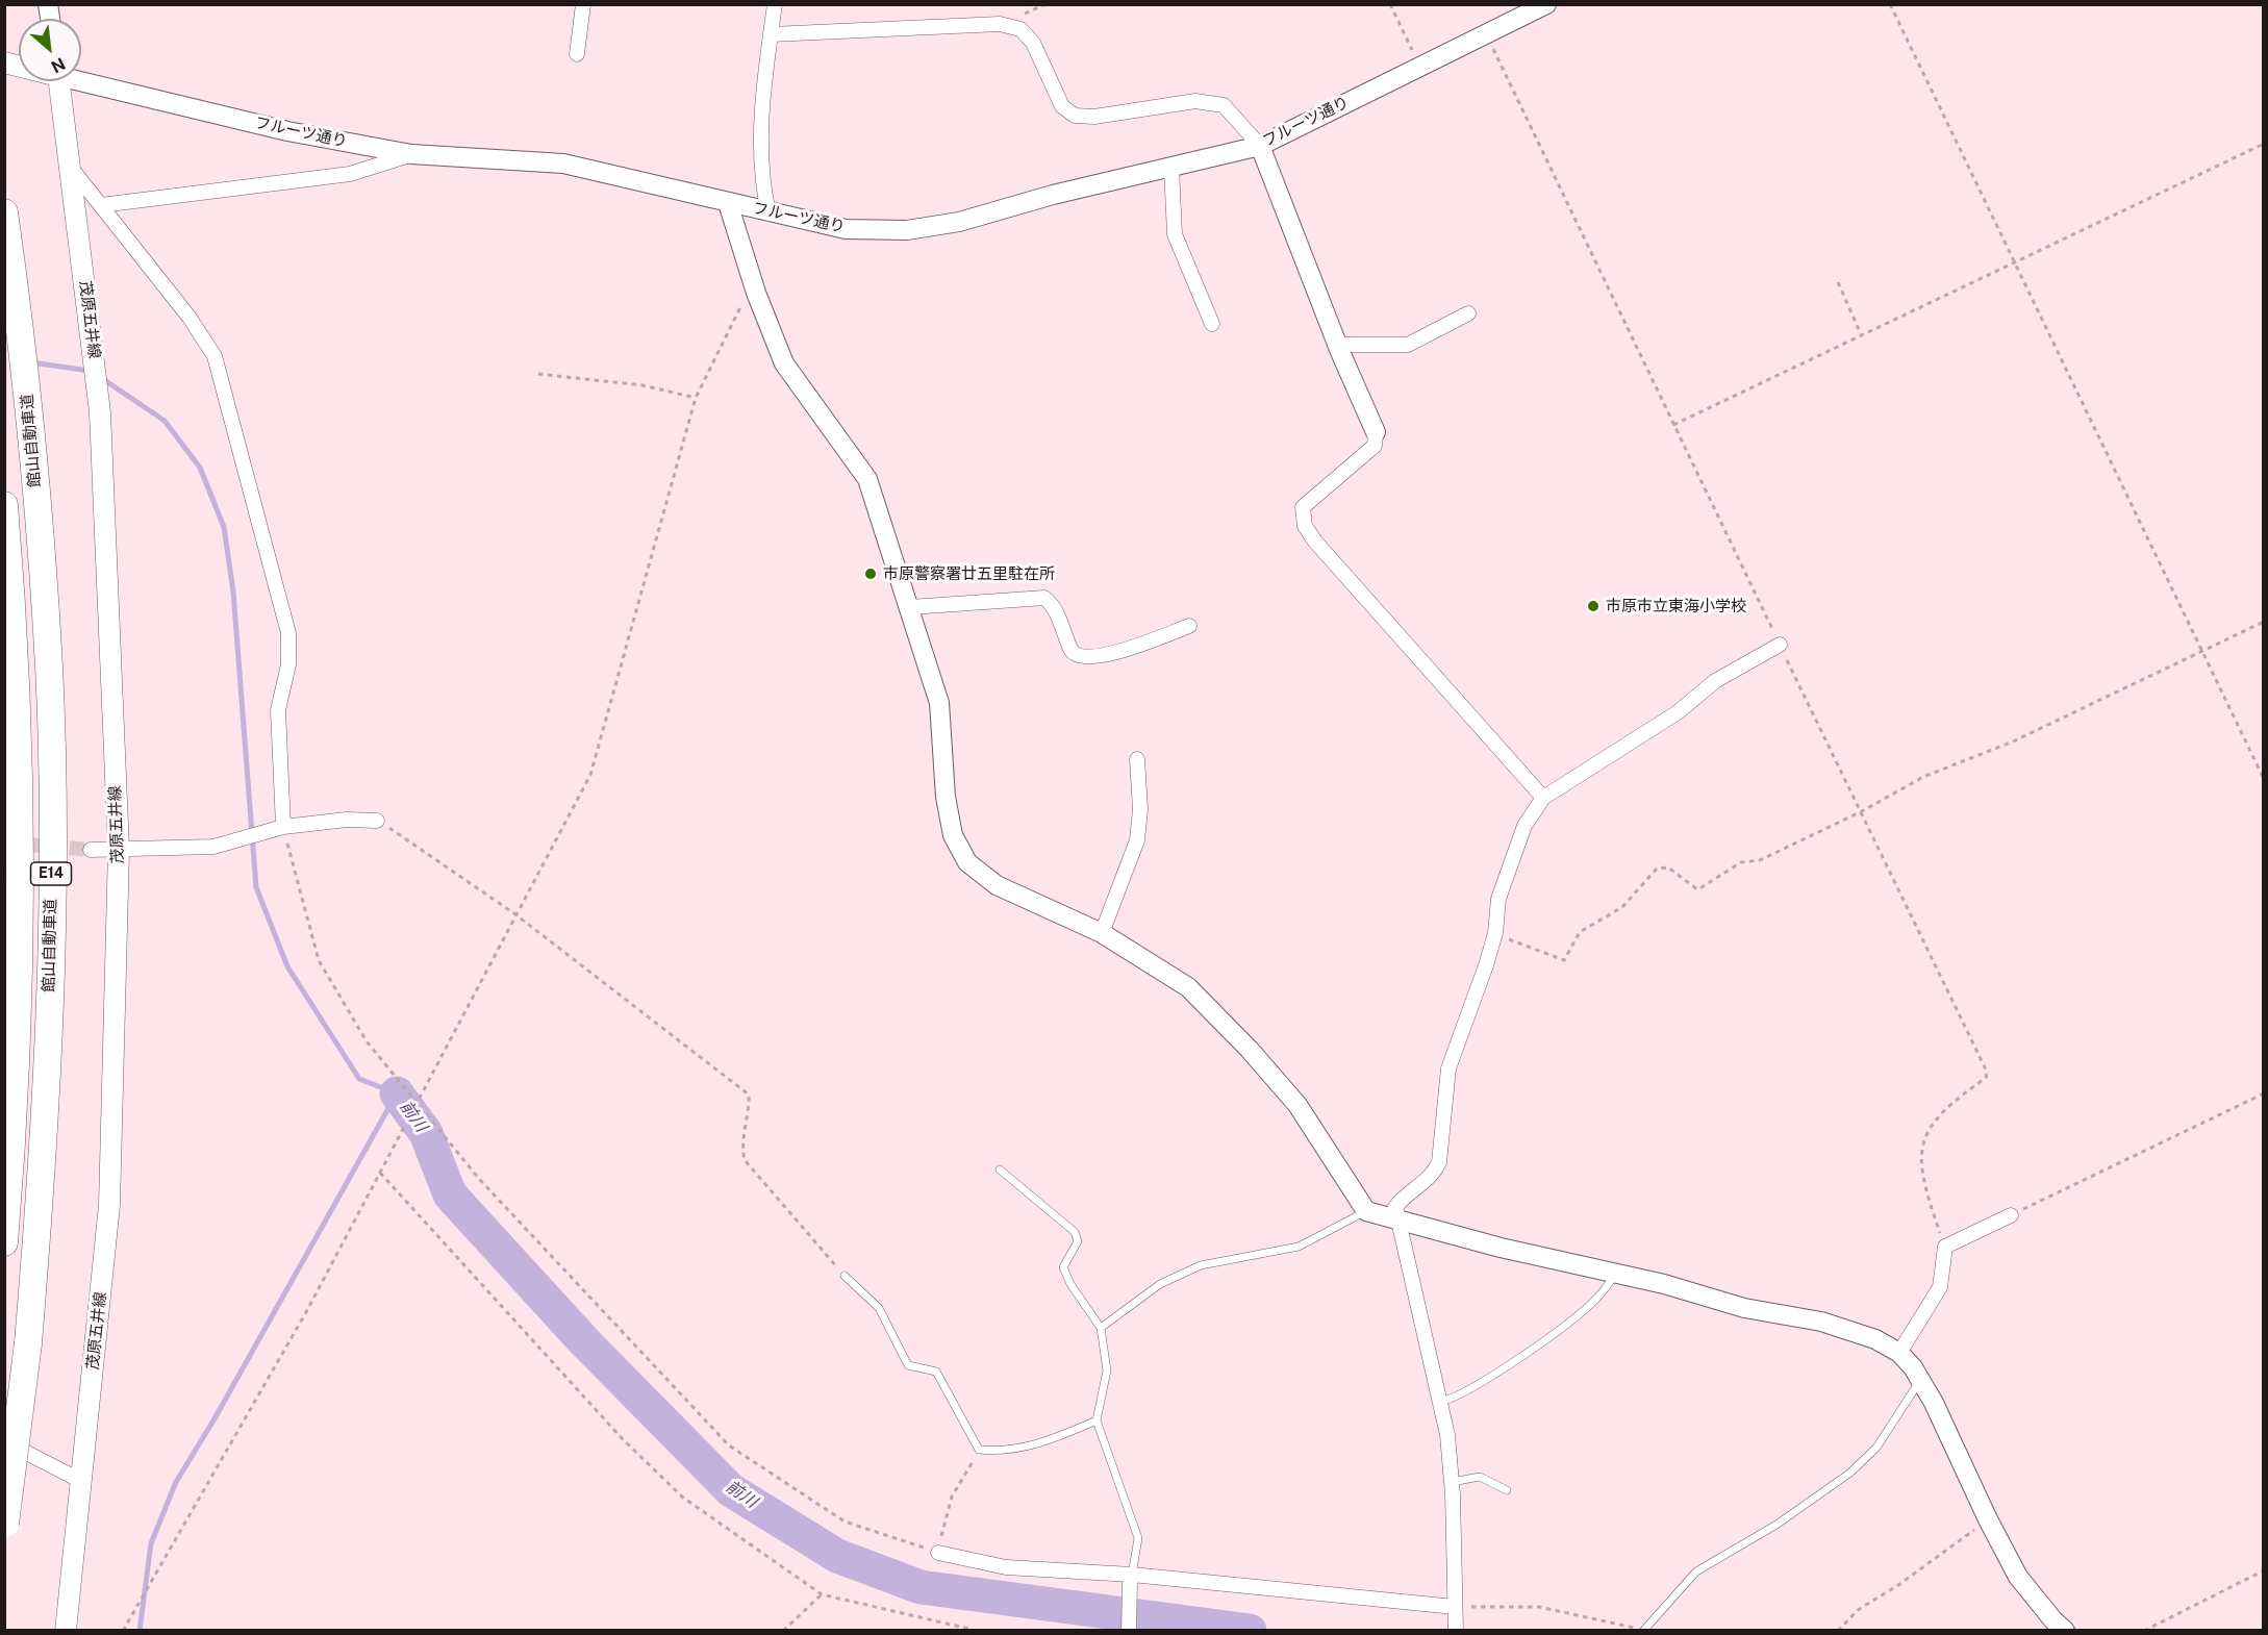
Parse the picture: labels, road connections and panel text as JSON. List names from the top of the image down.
{
  "streets": {
    "highway": ["館山自動車道", "E14"],
    "main road": ["茂原五井線"],
    "street": ["フルーツ通り"]
  },
  "water": ["前川"],
  "places": ["市原警察署廿五里駐在所", "市原市立東海小学校"],
  "north": "bottom right"
}
